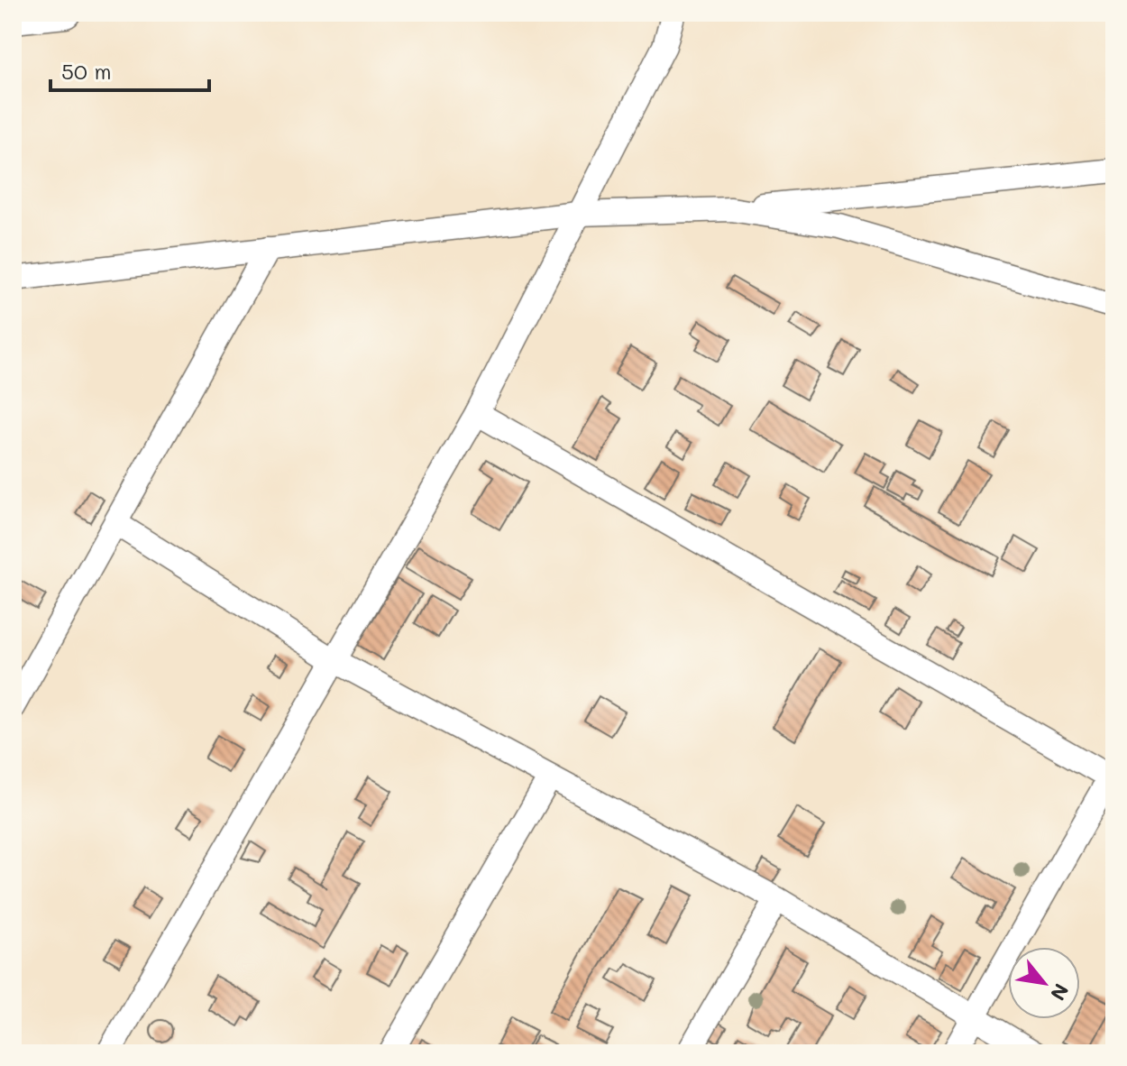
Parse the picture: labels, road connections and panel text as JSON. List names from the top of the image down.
{
  "scale_bar": "50 m",
  "north": "bottom right"
}
